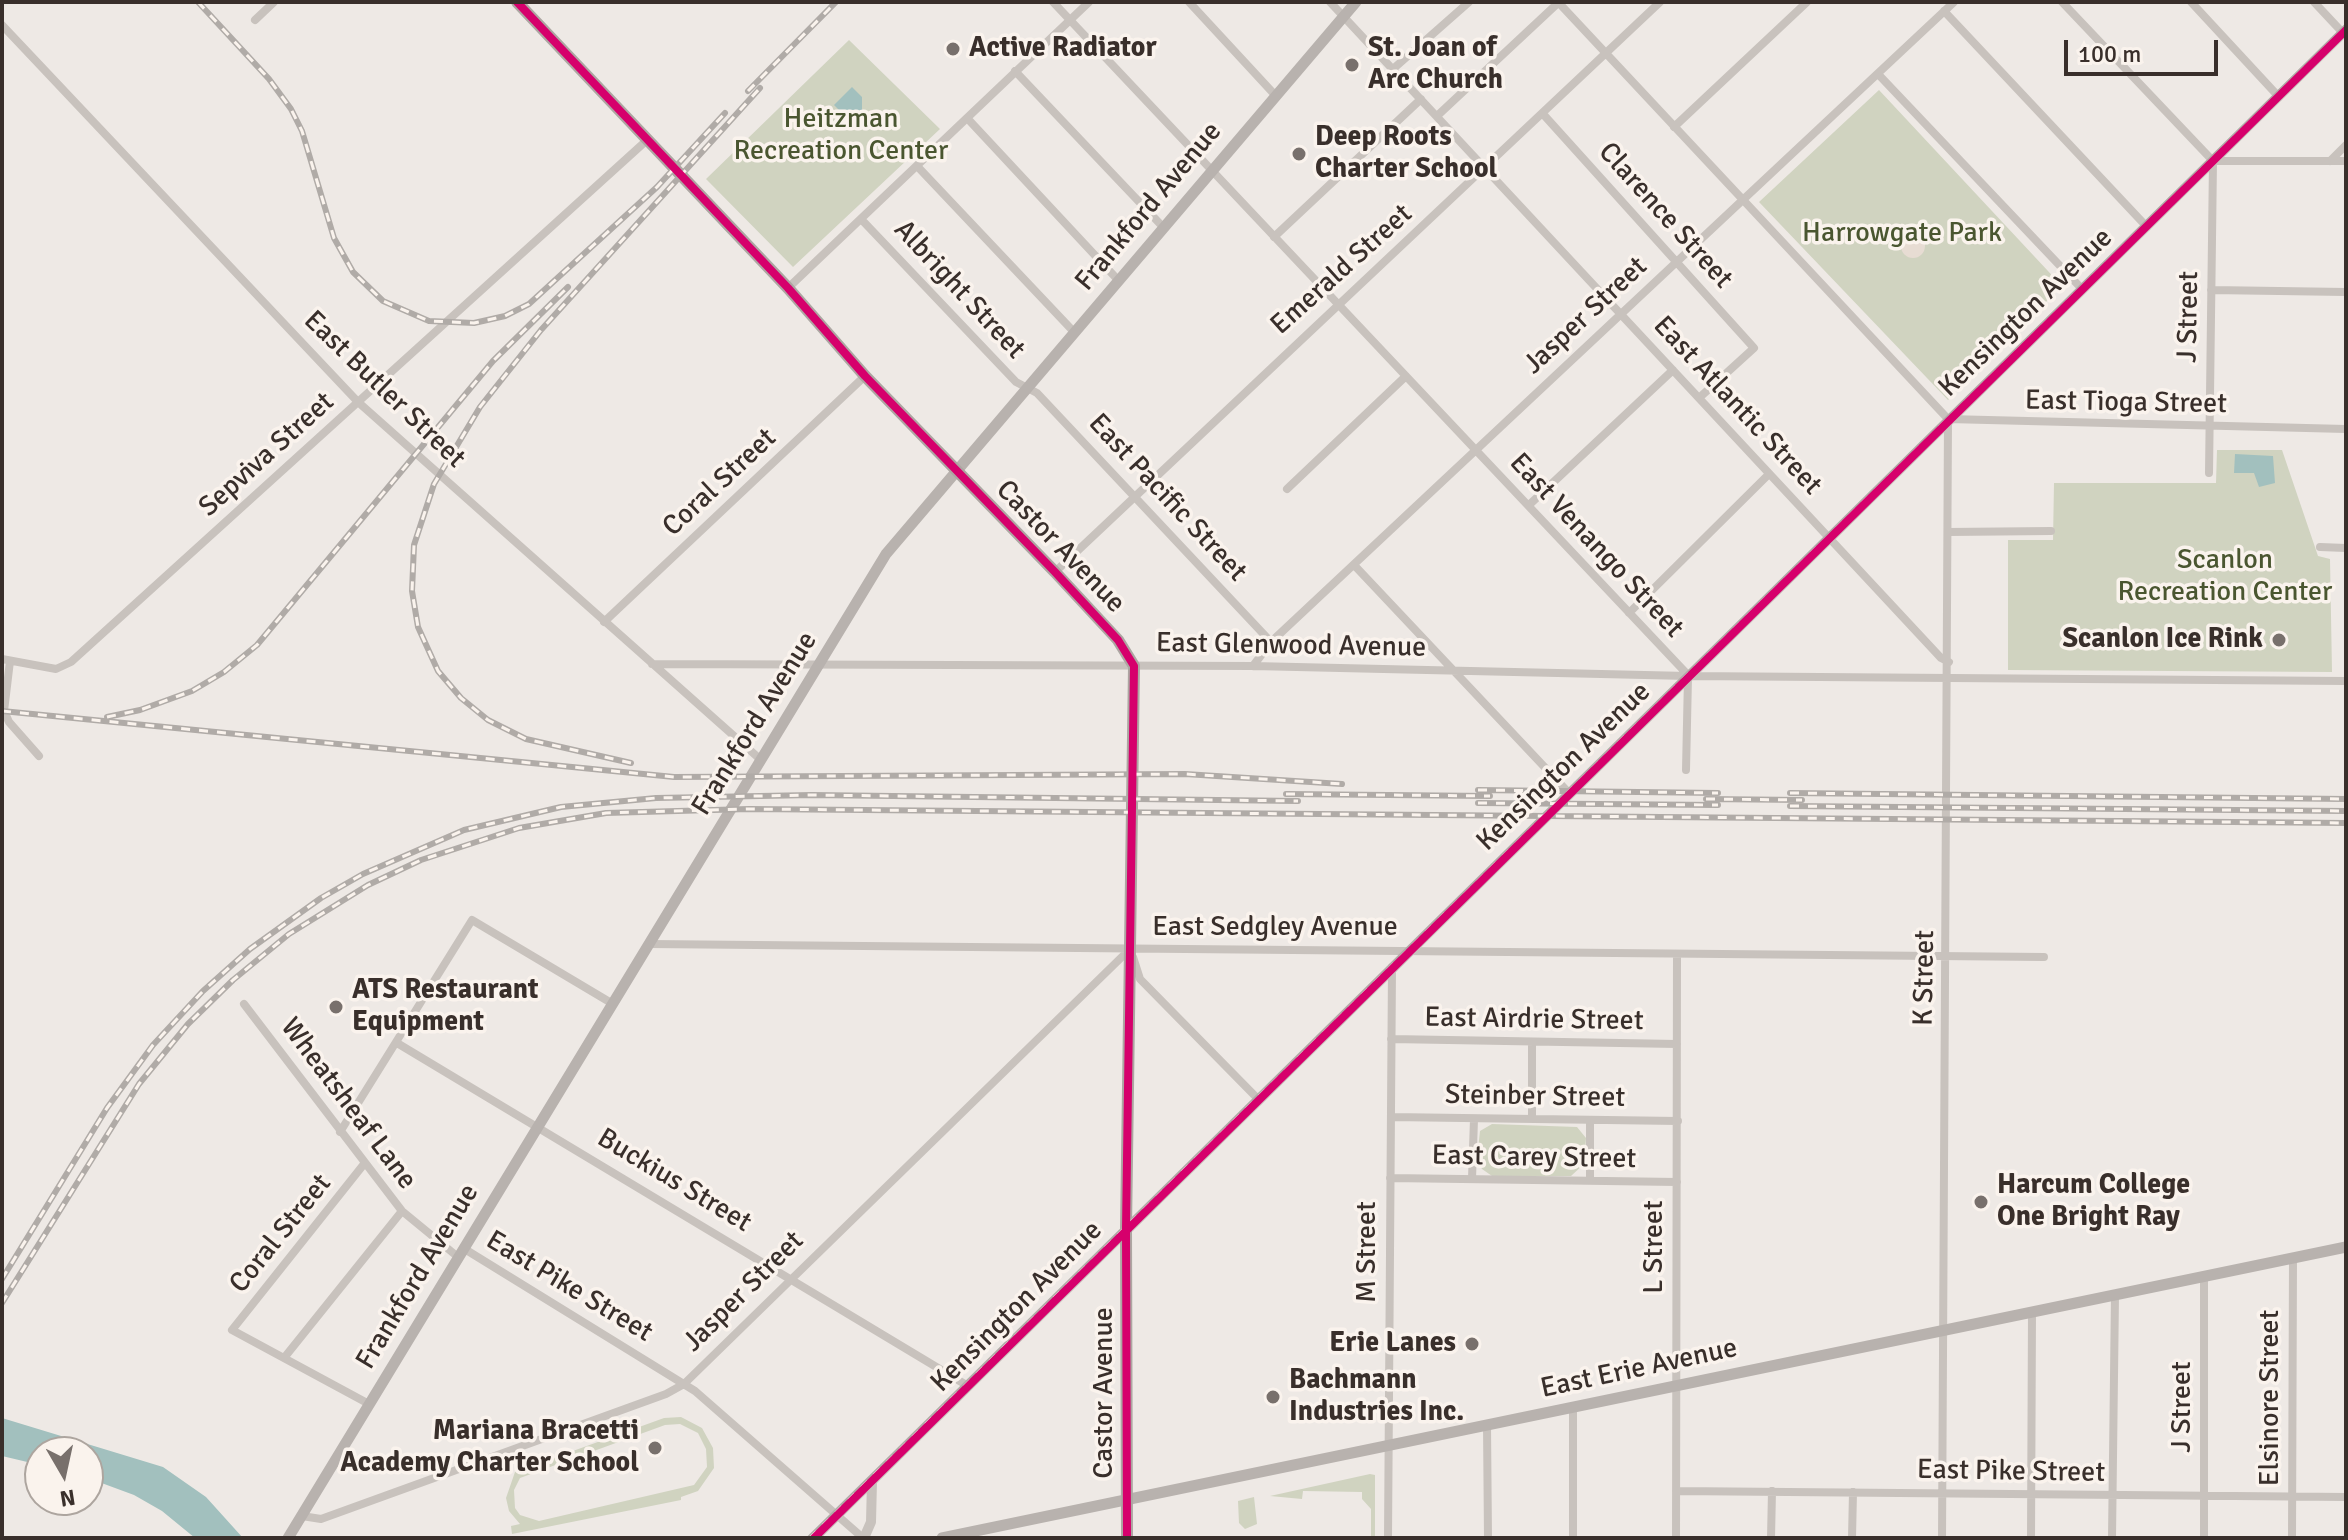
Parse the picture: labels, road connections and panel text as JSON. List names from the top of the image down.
{
  "streets": {
    "main road": ["Frankford Avenue", "Castor Avenue", "East Erie Avenue"],
    "street": [
      "Clarence Street",
      "Emerald Street",
      "Albright Street",
      "Kensington Avenue",
      "Jasper Street",
      "J Street",
      "East Butler Street",
      "East Tioga Street",
      "East Atlantic Street",
      "Sepviva Street",
      "Coral Street",
      "East Pacific Street",
      "East Venango Street",
      "East Glenwood Avenue",
      "East Sedgley Avenue",
      "K Street",
      "East Airdrie Street",
      "Steinber Street",
      "Wheatsheaf Lane",
      "East Carey Street",
      "Buckius Street",
      "L Street",
      "M Street",
      "East Pike Street",
      "Elsinore Street"
    ]
  },
  "crossings": [
    ["Frankford Avenue", "Albright Street"],
    ["Frankford Avenue", "Jasper Street"],
    ["Frankford Avenue", "East Butler Street"],
    ["Frankford Avenue", "East Atlantic Street"],
    ["Frankford Avenue", "East Pacific Street"],
    ["Frankford Avenue", "East Venango Street"],
    ["Frankford Avenue", "Castor Avenue"],
    ["Frankford Avenue", "East Glenwood Avenue"],
    ["Frankford Avenue", "East Sedgley Avenue"],
    ["Frankford Avenue", "Wheatsheaf Lane"],
    ["Frankford Avenue", "Buckius Street"],
    ["Frankford Avenue", "East Pike Street"],
    ["Clarence Street", "Emerald Street"],
    ["Clarence Street", "Jasper Street"],
    ["Clarence Street", "East Atlantic Street"],
    ["Emerald Street", "East Atlantic Street"],
    ["Emerald Street", "East Pacific Street"],
    ["Emerald Street", "East Venango Street"],
    ["Emerald Street", "Castor Avenue"],
    ["Albright Street", "East Pacific Street"],
    ["Kensington Avenue", "J Street"],
    ["Kensington Avenue", "East Tioga Street"],
    ["Kensington Avenue", "East Atlantic Street"],
    ["Kensington Avenue", "East Venango Street"],
    ["Kensington Avenue", "Castor Avenue"],
    ["Kensington Avenue", "East Glenwood Avenue"],
    ["Kensington Avenue", "East Sedgley Avenue"],
    ["Kensington Avenue", "K Street"],
    ["Kensington Avenue", "Buckius Street"],
    ["Kensington Avenue", "M Street"],
    ["Kensington Avenue", "East Pike Street"],
    ["Jasper Street", "East Atlantic Street"],
    ["Jasper Street", "East Pacific Street"],
    ["Jasper Street", "East Venango Street"],
    ["Jasper Street", "Castor Avenue"],
    ["Jasper Street", "East Glenwood Avenue"],
    ["Jasper Street", "East Sedgley Avenue"],
    ["Jasper Street", "Buckius Street"],
    ["Jasper Street", "East Pike Street"],
    ["J Street", "East Tioga Street"],
    ["J Street", "East Pike Street"],
    ["J Street", "East Erie Avenue"],
    ["East Butler Street", "Sepviva Street"],
    ["East Butler Street", "Coral Street"],
    ["East Butler Street", "East Glenwood Avenue"],
    ["East Tioga Street", "K Street"],
    ["East Atlantic Street", "K Street"],
    ["Sepviva Street", "Castor Avenue"],
    ["Coral Street", "Castor Avenue"],
    ["Coral Street", "Wheatsheaf Lane"],
    ["East Venango Street", "East Glenwood Avenue"],
    ["East Venango Street", "K Street"],
    ["Castor Avenue", "East Glenwood Avenue"],
    ["Castor Avenue", "East Sedgley Avenue"],
    ["Castor Avenue", "East Erie Avenue"],
    ["East Sedgley Avenue", "K Street"],
    ["East Sedgley Avenue", "L Street"],
    ["K Street", "East Pike Street"],
    ["K Street", "East Erie Avenue"],
    ["East Airdrie Street", "L Street"],
    ["East Airdrie Street", "M Street"],
    ["Steinber Street", "L Street"],
    ["Steinber Street", "M Street"],
    ["Wheatsheaf Lane", "East Pike Street"],
    ["East Carey Street", "L Street"],
    ["East Carey Street", "M Street"],
    ["L Street", "East Pike Street"],
    ["L Street", "East Erie Avenue"],
    ["M Street", "East Erie Avenue"],
    ["East Pike Street", "Elsinore Street"],
    ["East Erie Avenue", "Elsinore Street"]
  ],
  "parks": ["Heitzman Recreation Center", "Harrowgate Park", "Scanlon Recreation Center"],
  "places": [
    "Active Radiator",
    "St. Joan of Arc Church",
    "Deep Roots Charter School",
    "Scanlon Ice Rink",
    "ATS Restaurant Equipment",
    "Harcum College One Bright Ray",
    "Erie Lanes",
    "Bachmann Industries Inc.",
    "Mariana Bracetti Academy Charter School"
  ],
  "scale_bar": "100 m",
  "north": "bottom"
}
